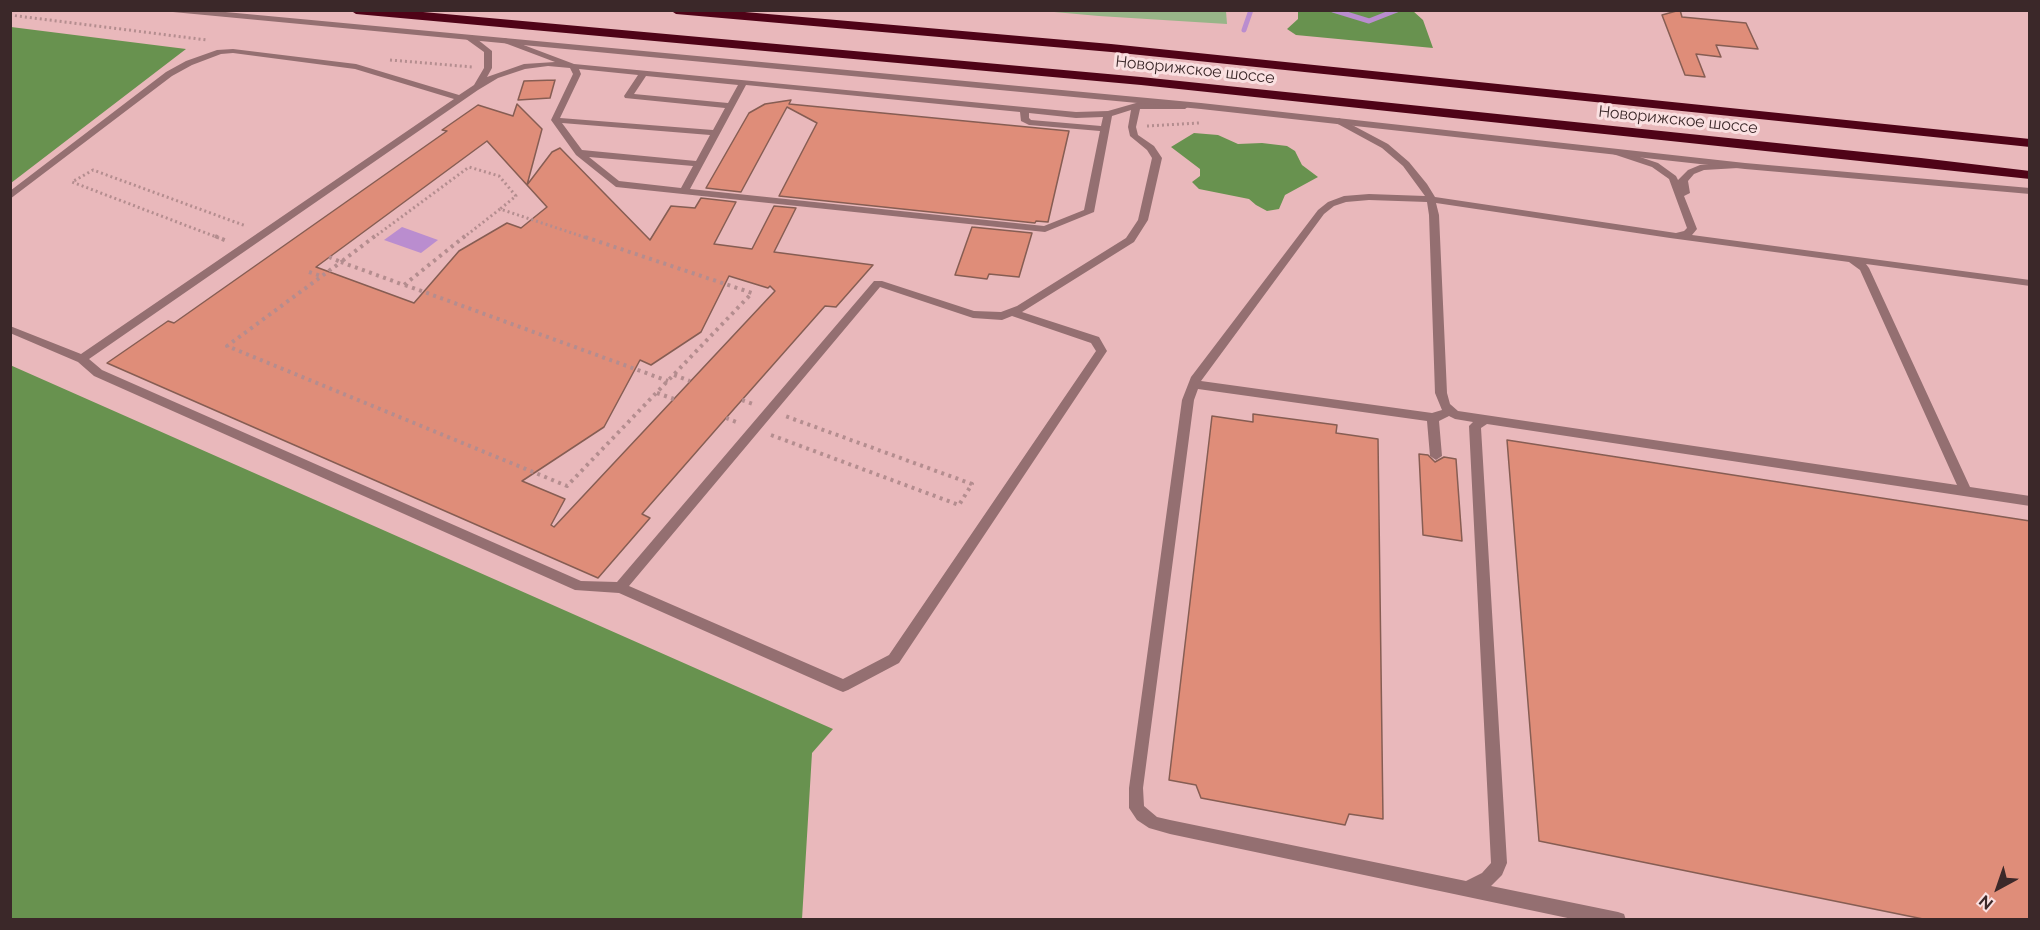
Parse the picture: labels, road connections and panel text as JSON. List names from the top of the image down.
{
  "streets": {
    "highway": ["Новорижское шоссе"]
  },
  "north": "bottom left"
}
